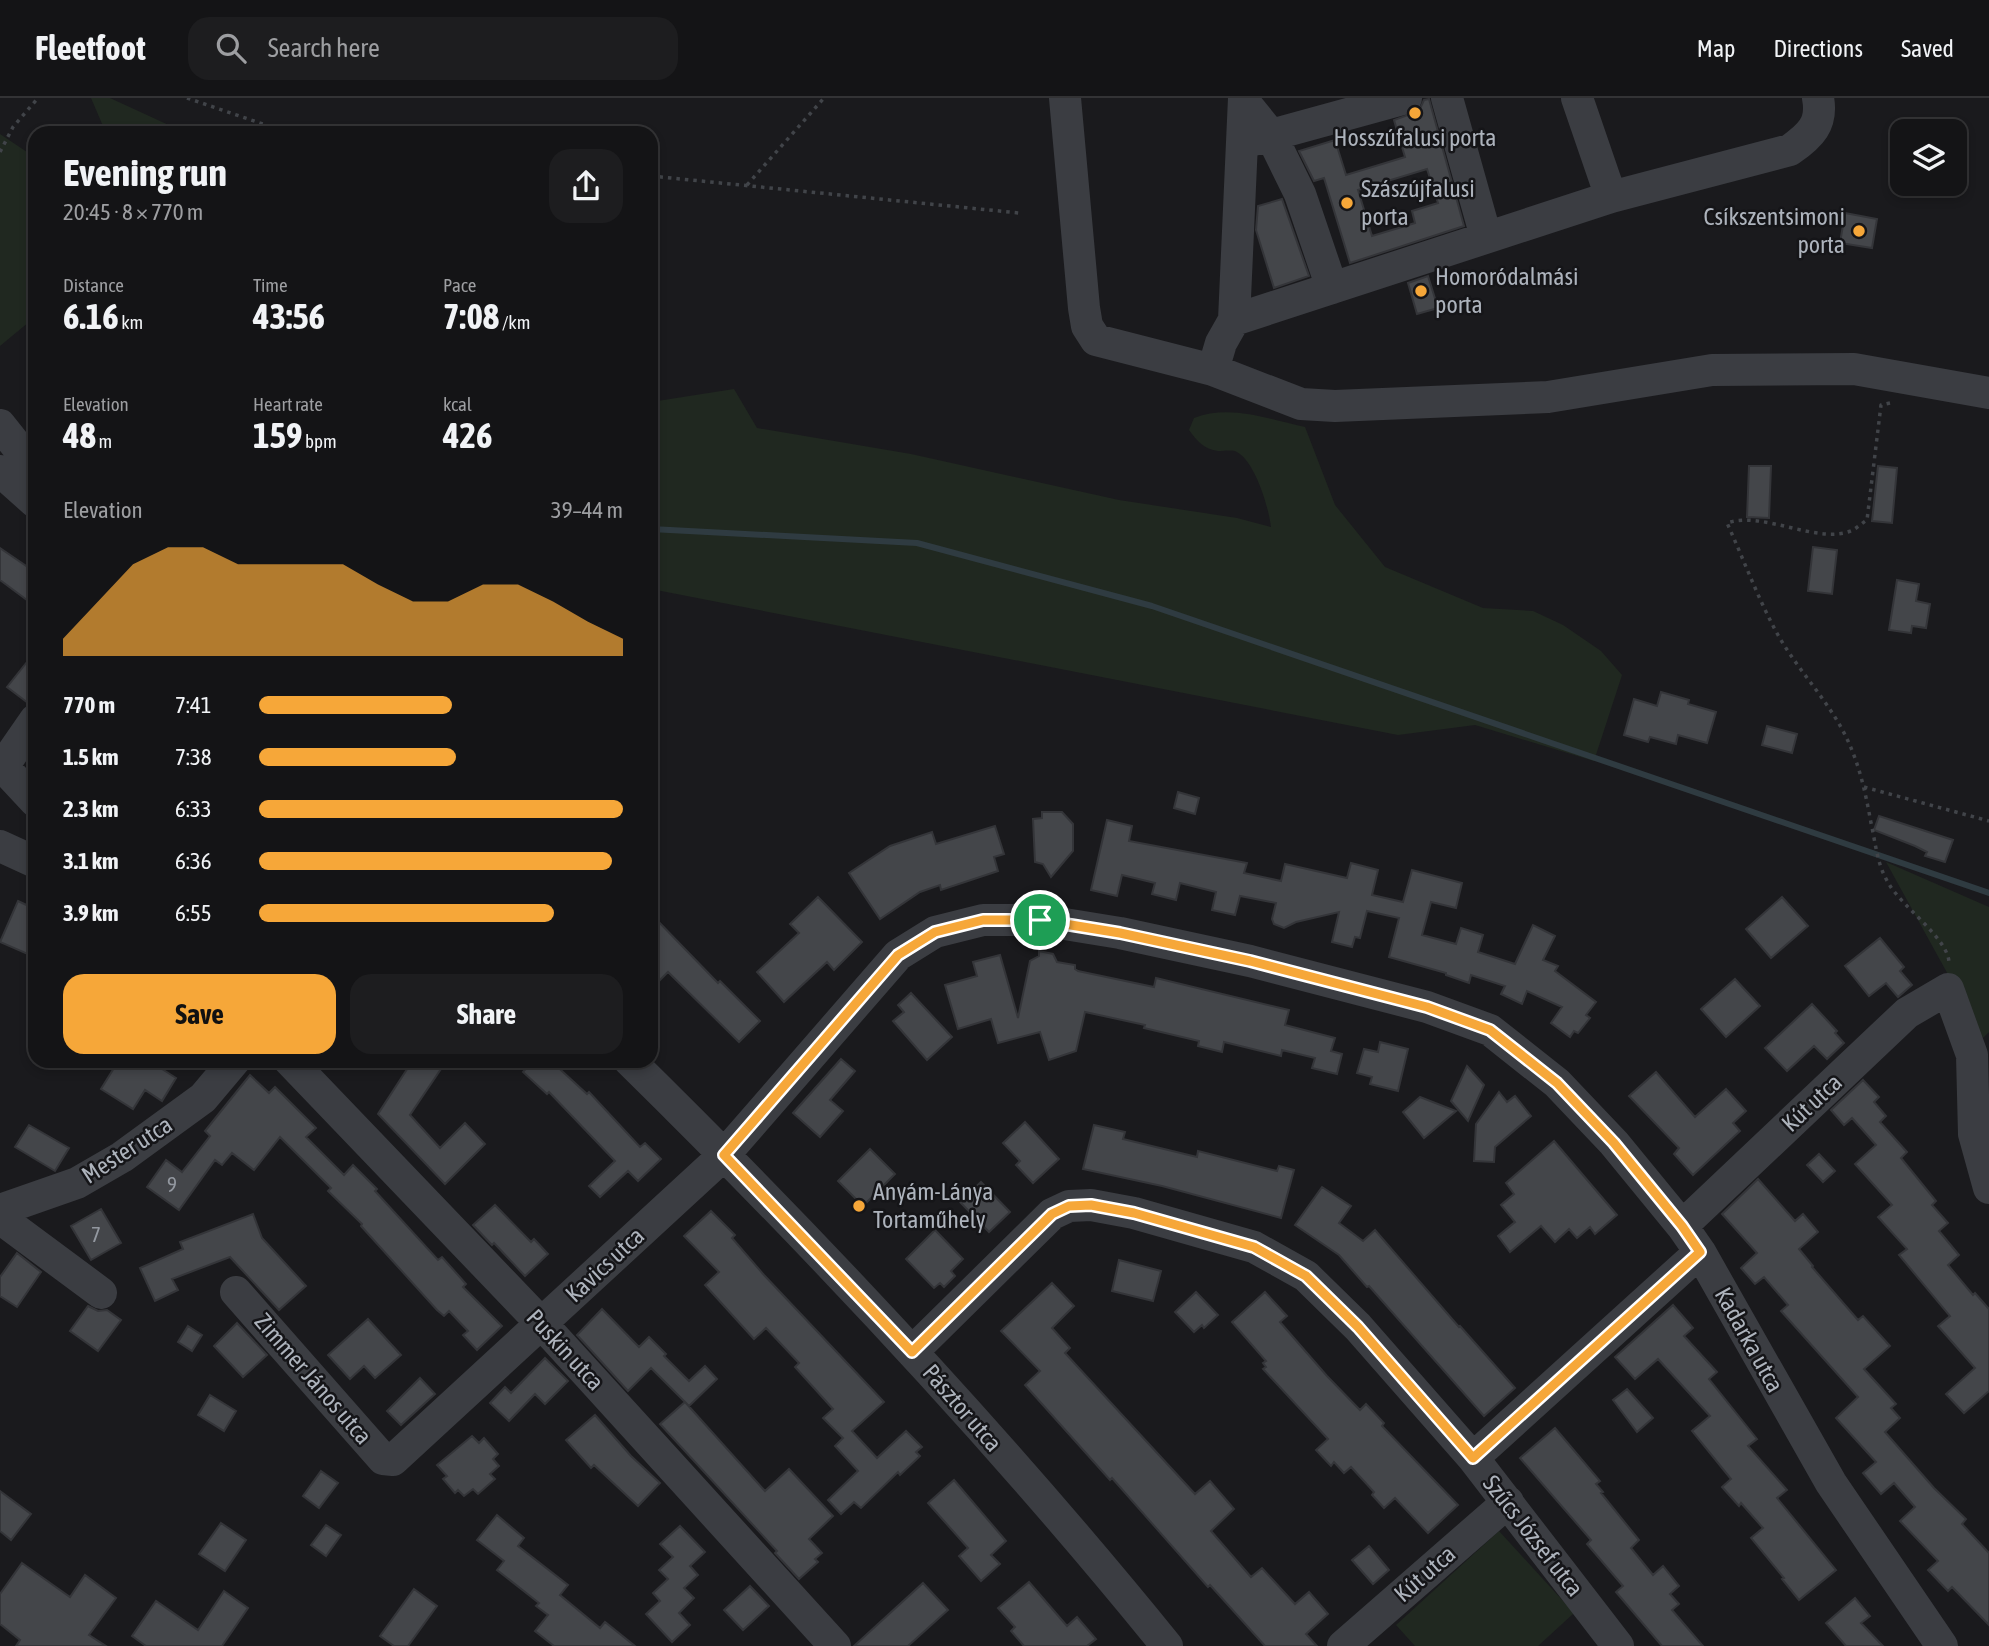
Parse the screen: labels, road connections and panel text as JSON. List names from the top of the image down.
{
  "streets": {
    "street": [
      "Kút utca",
      "Mester utca",
      "Kavics utca",
      "Kadarka utca",
      "Puskin utca",
      "Zimmer János utca",
      "Pásztor utca",
      "Szűcs József utca"
    ]
  },
  "crossings": [
    ["Kút utca", "Kadarka utca"],
    ["Kút utca", "Szűcs József utca"],
    ["Kavics utca", "Kadarka utca"],
    ["Kavics utca", "Puskin utca"],
    ["Kavics utca", "Zimmer János utca"],
    ["Kavics utca", "Pásztor utca"],
    ["Kadarka utca", "Pásztor utca"],
    ["Pásztor utca", "Szűcs József utca"]
  ],
  "places": [
    "Hosszúfalusi porta",
    "Szászújfalusi porta",
    "Csíkszentsimoni porta",
    "Homoródalmási porta",
    "Anyám-Lánya Tortaműhely"
  ],
  "house_numbers": ["9", "7"],
  "page": {
    "header": "Fleetfoot",
    "search": "Search here",
    "nav": ["Map", "Directions", "Saved"],
    "heading": ["Evening run", "20:45 · 8 × 770 m"],
    "stats": [
      ["Distance", "6.16 km"],
      ["Time", "43:56"],
      ["Pace", "7:08 /km"],
      ["Elevation", "48 m"],
      ["Heart rate", "159 bpm"],
      ["kcal", "426"]
    ],
    "chart": ["Elevation", "39–44 m"],
    "list": [
      {
        "name": "770 m",
        "note": "7:41"
      },
      {
        "name": "1.5 km",
        "note": "7:38"
      },
      {
        "name": "2.3 km",
        "note": "6:33"
      },
      {
        "name": "3.1 km",
        "note": "6:36"
      },
      {
        "name": "3.9 km",
        "note": "6:55"
      }
    ],
    "buttons": ["Save", "Share"]
  }
}
